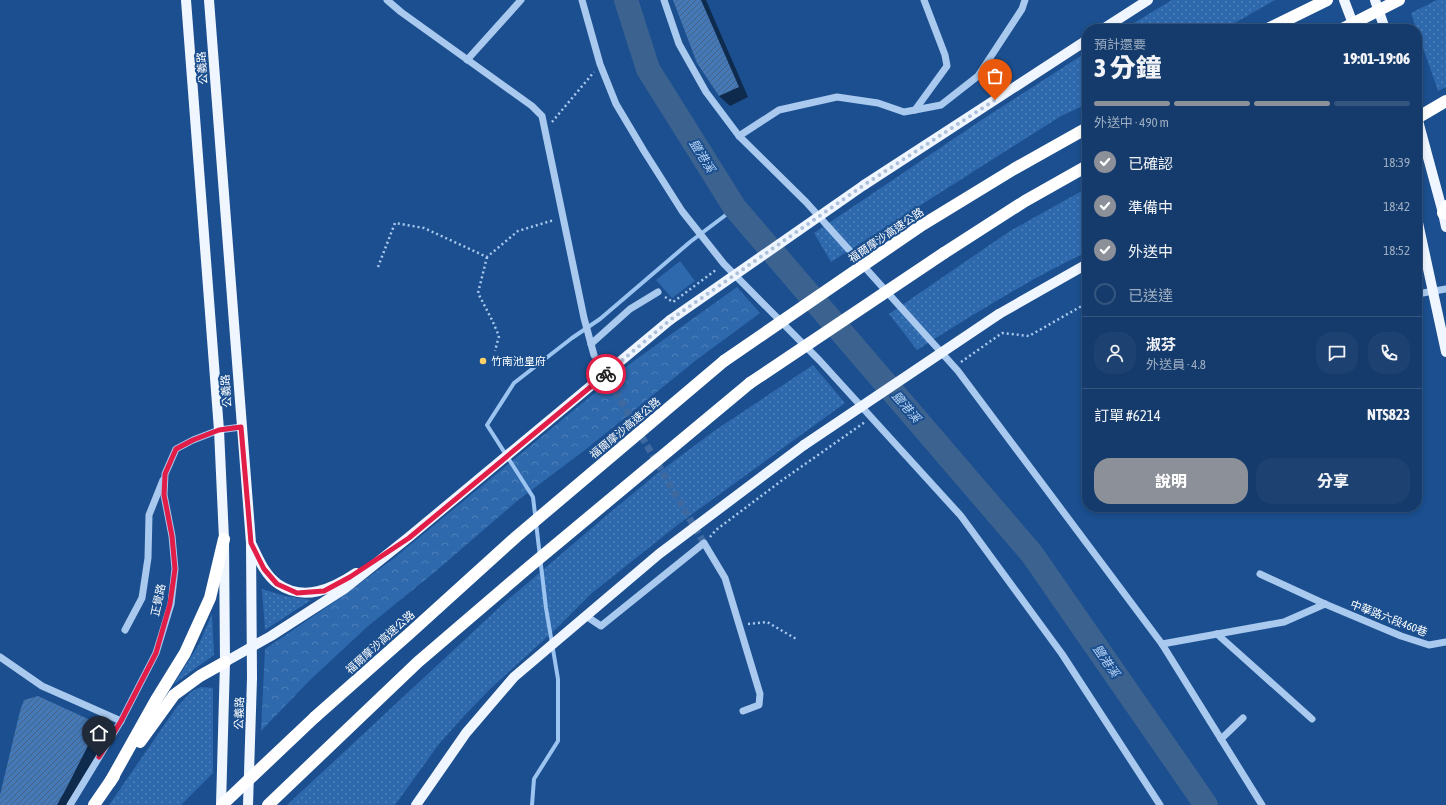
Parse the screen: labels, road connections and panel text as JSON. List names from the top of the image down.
{
  "streets": {
    "highway": ["福爾摩沙高速公路"],
    "main road": ["公義路"],
    "street": ["正覺路", "中華路六段460巷"]
  },
  "crossings": [
    ["公義路", "福爾摩沙高速公路"],
    ["公義路", "正覺路"]
  ],
  "water": ["鹽港溪"],
  "places": ["竹南池皇府"],
  "page": {
    "heading": ["3 分鐘", "預計還要", "19:01–19:06"],
    "panel": [
      "淑芬",
      "外送員 · 4.8",
      "訂單 #6214",
      "NT$823"
    ],
    "bar": "外送中 · 490 m",
    "list": [
      ["已確認", "18:39"],
      ["準備中", "18:42"],
      ["外送中", "18:52"],
      "已送達"
    ],
    "buttons": ["說明", "分享"]
  }
}
